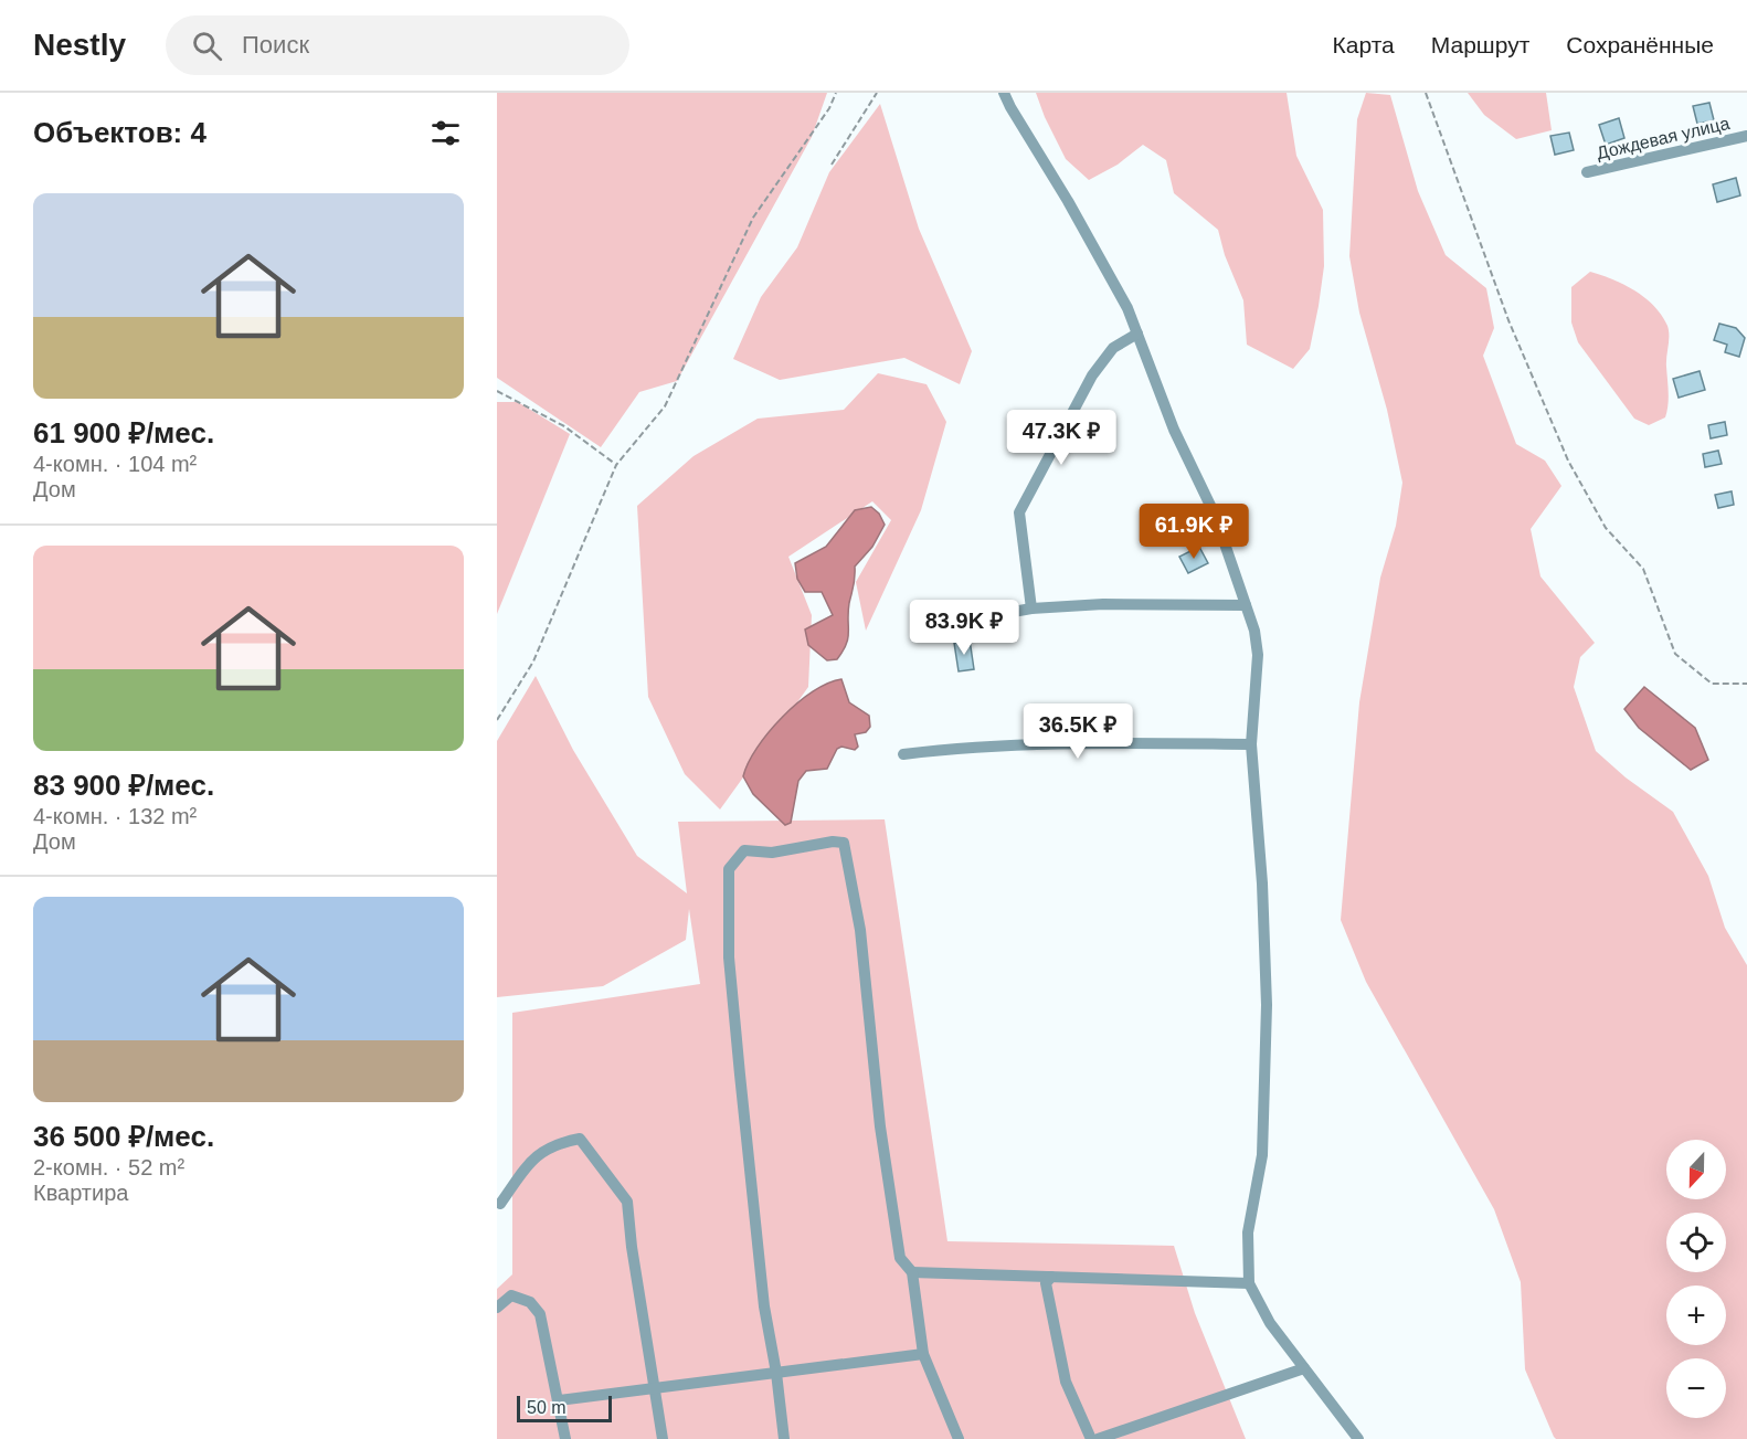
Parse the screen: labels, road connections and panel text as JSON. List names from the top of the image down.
{
  "streets": {
    "street": ["Дождевая улица"]
  },
  "scale_bar": "50 m",
  "north": "bottom",
  "page": {
    "header": "Nestly",
    "search": "Поиск",
    "nav": ["Карта", "Маршрут", "Сохранённые"],
    "heading": "Объектов: 4",
    "list": [
      {
        "name": "61 900 ₽/мес.",
        "note": "4-комн. · 104 m² · Дом"
      },
      {
        "name": "83 900 ₽/мес.",
        "note": "4-комн. · 132 m² · Дом"
      },
      {
        "name": "36 500 ₽/мес.",
        "note": "2-комн. · 52 m² · Квартира"
      }
    ],
    "price": [
      "47.3K ₽",
      "61.9K ₽",
      "83.9K ₽",
      "36.5K ₽"
    ],
    "map_buttons": ["+", "−"],
    "scale": "50 m"
  }
}
